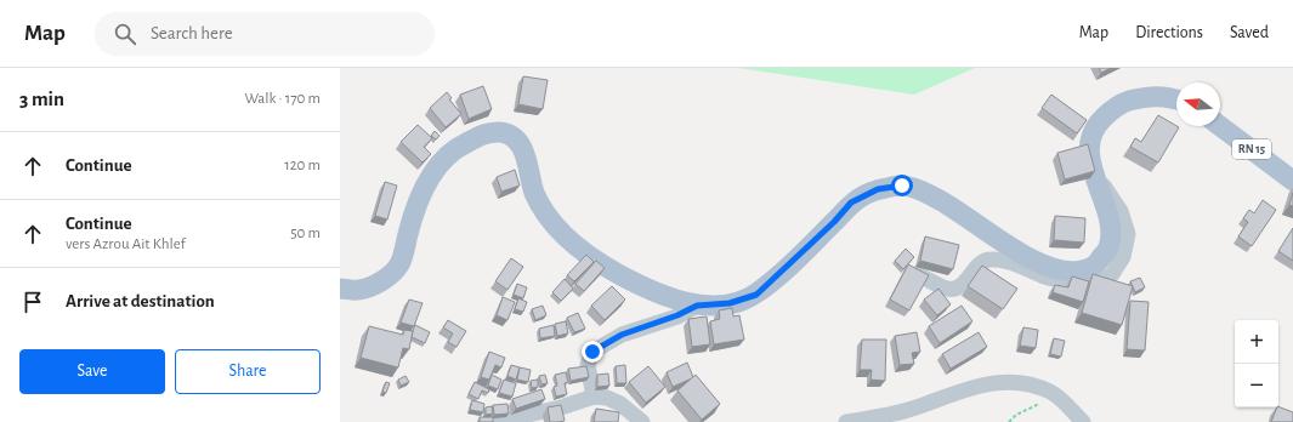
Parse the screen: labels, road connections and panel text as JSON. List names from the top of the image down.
{
  "streets": {
    "main road": ["RN 15"]
  },
  "north": "left",
  "page": {
    "header": "Map",
    "search": "Search here",
    "nav": ["Map", "Directions", "Saved"],
    "heading": ["3 min", "Walk · 170 m"],
    "list": [
      ["Continue", "120 m"],
      ["Continue", "vers Azrou Ait Khlef", "50 m"],
      "Arrive at destination"
    ],
    "map_buttons": ["+", "−"],
    "buttons": ["Save", "Share"]
  }
}
